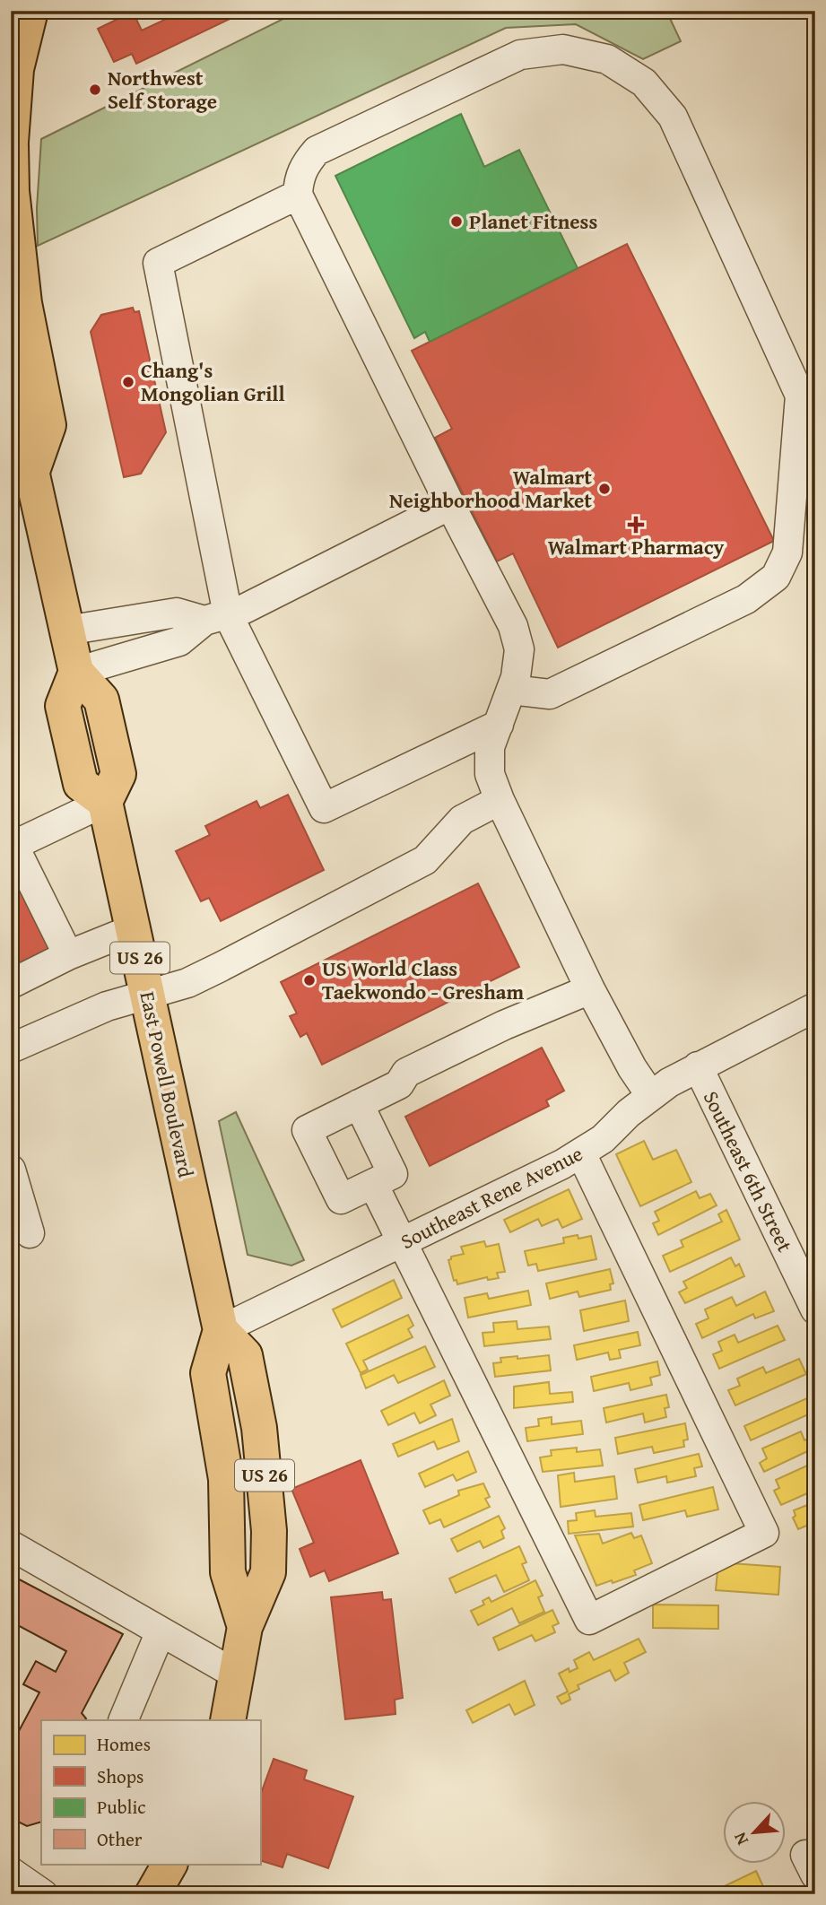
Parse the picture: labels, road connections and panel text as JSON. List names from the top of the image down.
{
  "streets": {
    "main road": ["US 26", "East Powell Boulevard"],
    "street": ["Southeast 6th Street", "Southeast Rene Avenue"]
  },
  "crossings": [
    ["East Powell Boulevard", "Southeast Rene Avenue"],
    ["Southeast 6th Street", "Southeast Rene Avenue"]
  ],
  "places": {
    "other": [
      "Northwest Self Storage",
      "Planet Fitness",
      "Chang's Mongolian Grill",
      "Walmart Neighborhood Market",
      "US World Class Taekwondo - Gresham"
    ],
    "health": ["Walmart Pharmacy"]
  },
  "legend": [
    "Homes",
    "Shops",
    "Public",
    "Other"
  ],
  "north": "bottom left"
}
